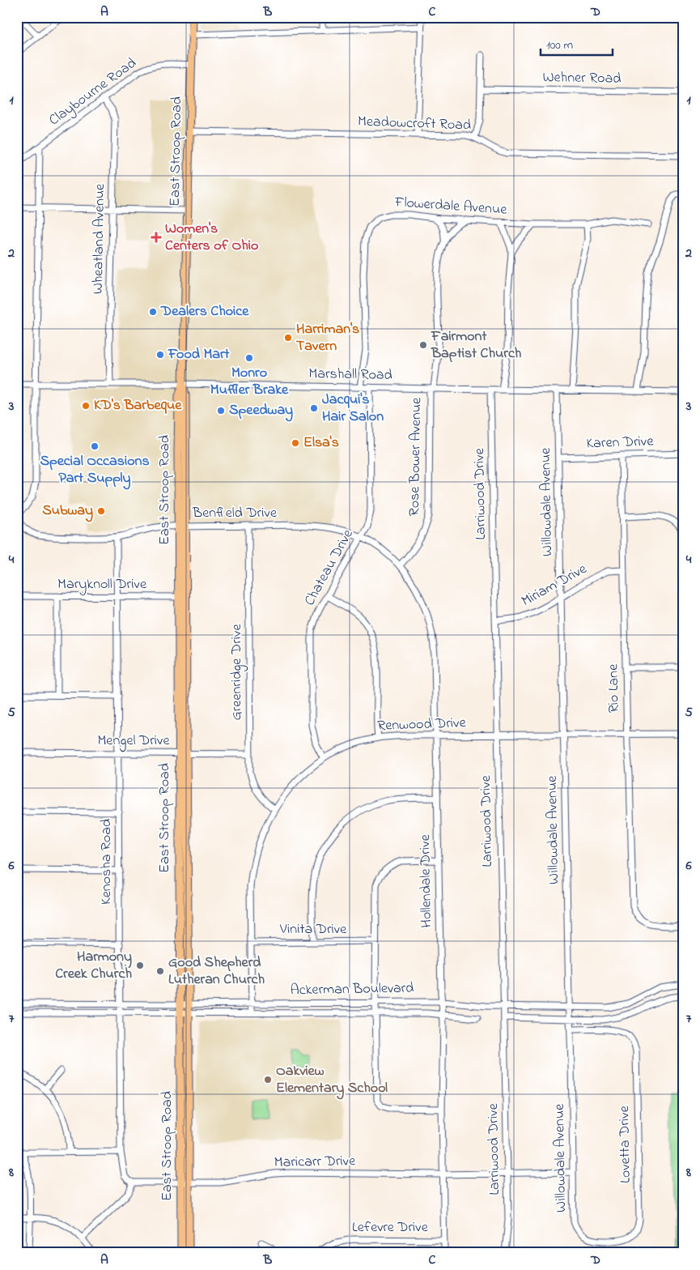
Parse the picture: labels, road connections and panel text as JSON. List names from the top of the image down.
{
  "streets": {
    "main road": ["East Stroop Road"],
    "street": [
      "Wehner Road",
      "Claybourne Road",
      "Meadowcroft Road",
      "Flowerdale Avenue",
      "Wheatland Avenue",
      "Marshall Road",
      "Karen Drive",
      "Rose Bower Avenue",
      "Larriwood Drive",
      "Willowdale Avenue",
      "Benfield Drive",
      "Chateau Drive",
      "Maryknoll Drive",
      "Miriam Drive",
      "Greenridge Drive",
      "Rio Lane",
      "Renwood Drive",
      "Mengel Drive",
      "Kenosha Road",
      "Hollendale Drive",
      "Vinita Drive",
      "Ackerman Boulevard",
      "Lovetta Drive",
      "Maricarr Drive",
      "Lefevre Drive"
    ]
  },
  "crossings": [
    ["Claybourne Road", "East Stroop Road"],
    ["Claybourne Road", "Wheatland Avenue"],
    ["Meadowcroft Road", "East Stroop Road"],
    ["East Stroop Road", "Marshall Road"],
    ["East Stroop Road", "Benfield Drive"],
    ["East Stroop Road", "Maryknoll Drive"],
    ["East Stroop Road", "Mengel Drive"],
    ["East Stroop Road", "Ackerman Boulevard"],
    ["East Stroop Road", "Maricarr Drive"],
    ["Flowerdale Avenue", "Marshall Road"],
    ["Flowerdale Avenue", "Rose Bower Avenue"],
    ["Wheatland Avenue", "Marshall Road"],
    ["Marshall Road", "Rose Bower Avenue"],
    ["Marshall Road", "Larriwood Drive"],
    ["Marshall Road", "Willowdale Avenue"],
    ["Marshall Road", "Chateau Drive"],
    ["Karen Drive", "Willowdale Avenue"],
    ["Karen Drive", "Rio Lane"],
    ["Rose Bower Avenue", "Hollendale Drive"],
    ["Larriwood Drive", "Miriam Drive"],
    ["Larriwood Drive", "Renwood Drive"],
    ["Larriwood Drive", "Ackerman Boulevard"],
    ["Larriwood Drive", "Maricarr Drive"],
    ["Willowdale Avenue", "Miriam Drive"],
    ["Willowdale Avenue", "Renwood Drive"],
    ["Willowdale Avenue", "Ackerman Boulevard"],
    ["Willowdale Avenue", "Lovetta Drive"],
    ["Willowdale Avenue", "Maricarr Drive"],
    ["Benfield Drive", "Chateau Drive"],
    ["Benfield Drive", "Greenridge Drive"],
    ["Benfield Drive", "Kenosha Road"],
    ["Benfield Drive", "Hollendale Drive"],
    ["Chateau Drive", "Renwood Drive"],
    ["Chateau Drive", "Hollendale Drive"],
    ["Maryknoll Drive", "Kenosha Road"],
    ["Miriam Drive", "Rio Lane"],
    ["Greenridge Drive", "Renwood Drive"],
    ["Greenridge Drive", "Mengel Drive"],
    ["Rio Lane", "Renwood Drive"],
    ["Renwood Drive", "Hollendale Drive"],
    ["Renwood Drive", "Vinita Drive"],
    ["Renwood Drive", "Ackerman Boulevard"],
    ["Mengel Drive", "Kenosha Road"],
    ["Kenosha Road", "Ackerman Boulevard"],
    ["Kenosha Road", "Maricarr Drive"],
    ["Hollendale Drive", "Ackerman Boulevard"],
    ["Hollendale Drive", "Maricarr Drive"],
    ["Hollendale Drive", "Lefevre Drive"]
  ],
  "places": {
    "health": ["Women's Centers of Ohio"],
    "other": [
      "Dealers Choice",
      "Harriman's Tavern",
      "Fairmont Baptist Church",
      "Food Mart",
      "Monro Muffler Brake",
      "KD's Barbeque",
      "Jacqui's Hair Salon",
      "Speedway",
      "Elsa's",
      "Special Occasions Part Supply",
      "Subway",
      "Harmony Creek Church",
      "Good Shepherd Lutheran Church",
      "Oakview Elementary School"
    ]
  },
  "scale_bar": "100 m",
  "grid": {
    "columns": [
      "A",
      "B",
      "C",
      "D"
    ],
    "rows": [
      "1",
      "2",
      "3",
      "4",
      "5",
      "6",
      "7",
      "8"
    ]
  }
}
